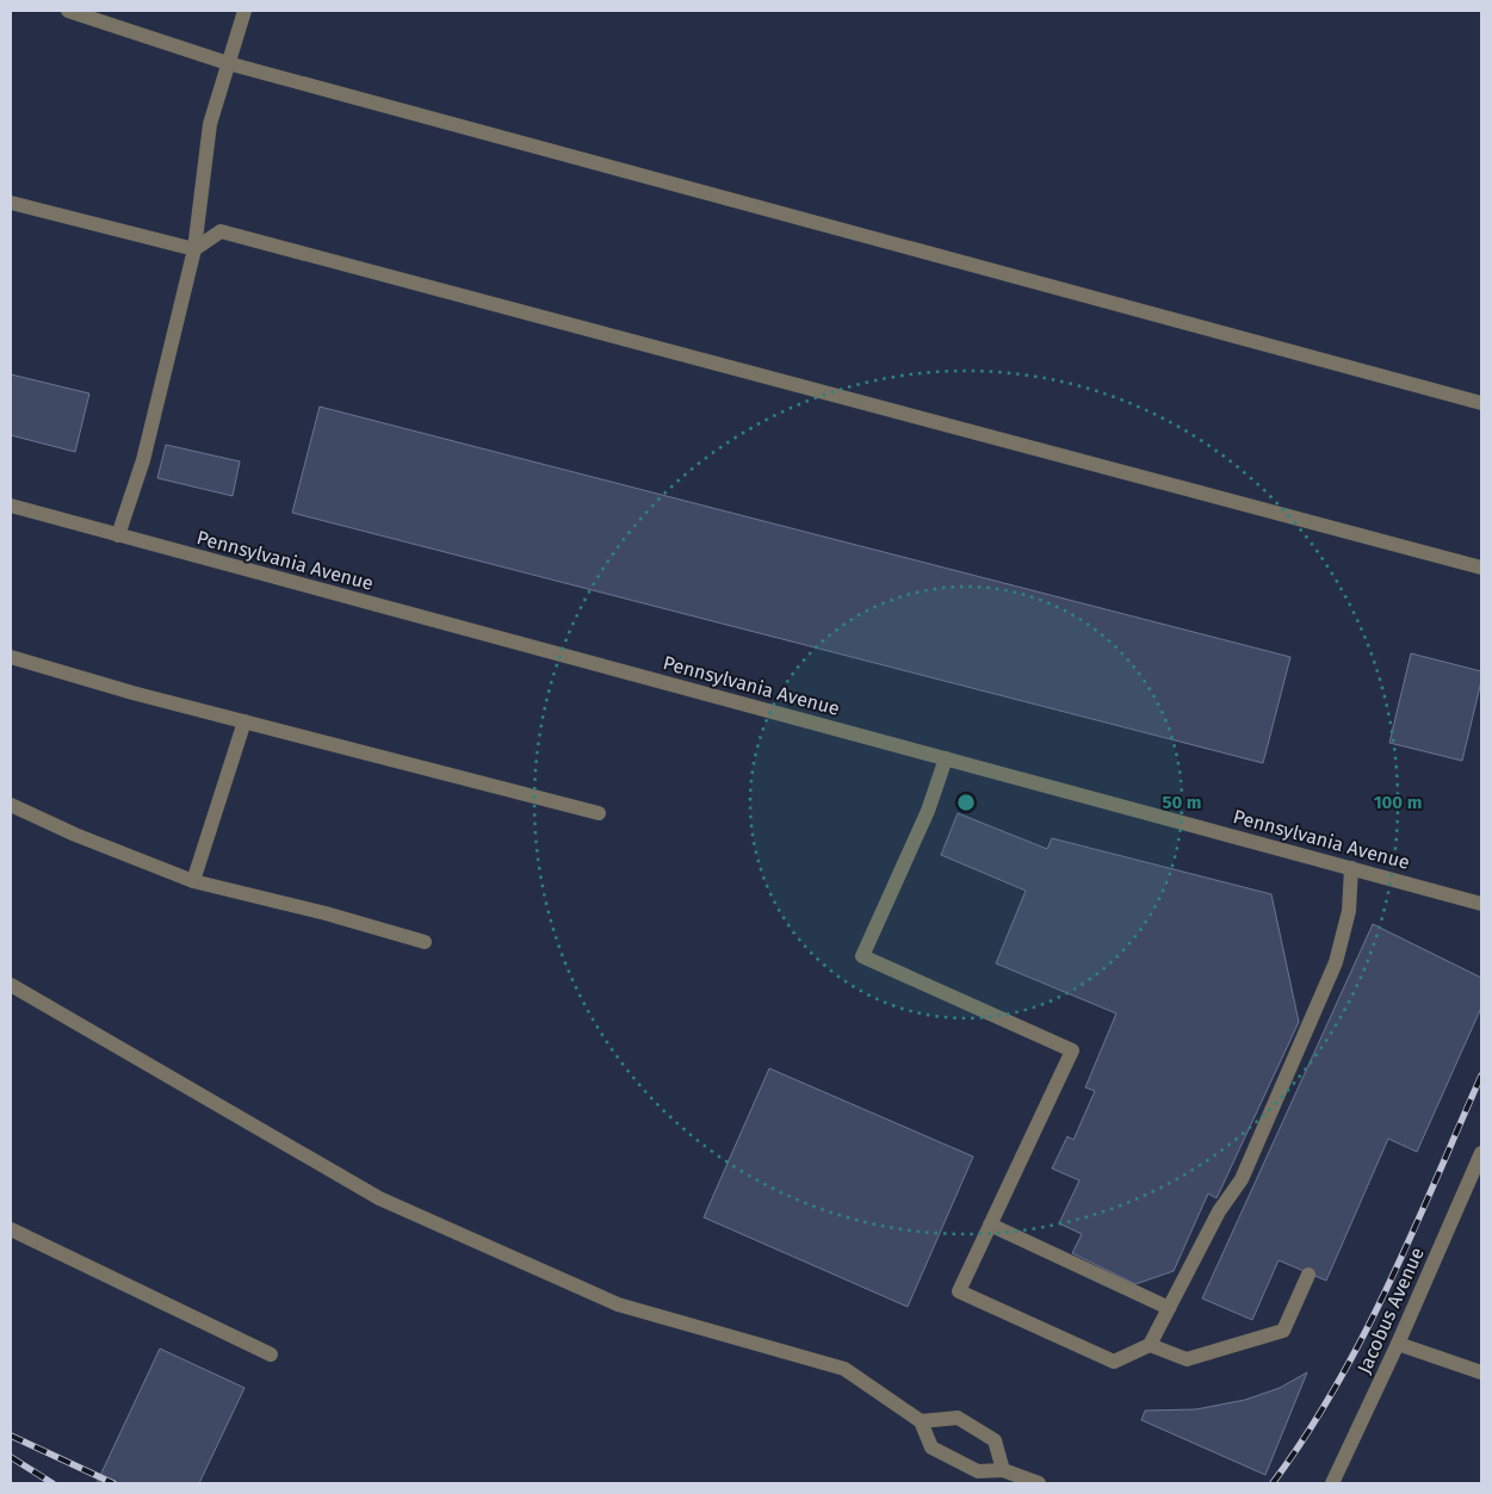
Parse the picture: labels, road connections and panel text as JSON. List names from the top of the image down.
{
  "streets": {
    "street": ["Pennsylvania Avenue", "Jacobus Avenue"]
  },
  "rings": ["50 m", "100 m"]
}
